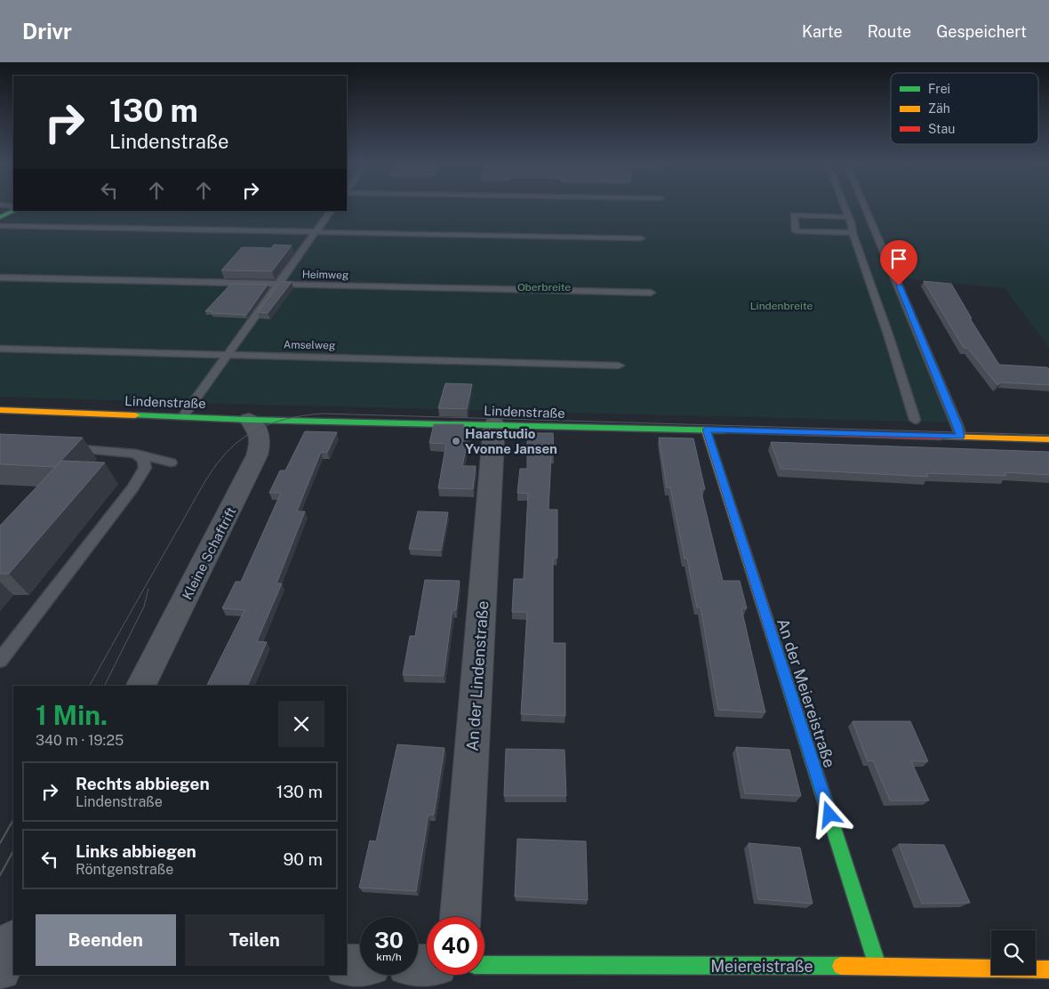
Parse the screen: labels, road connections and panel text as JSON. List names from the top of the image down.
{
  "streets": {
    "street": [
      "Lindenstraße",
      "Kleine Schaftrift",
      "An der Lindenstraße",
      "An der Meiereistraße",
      "Meiereistraße"
    ],
    "lane": ["Heimweg", "Amselweg"]
  },
  "crossings": [
    ["Lindenstraße", "Kleine Schaftrift"],
    ["Lindenstraße", "An der Lindenstraße"],
    ["Lindenstraße", "An der Meiereistraße"],
    ["An der Meiereistraße", "Meiereistraße"]
  ],
  "parks": ["Oberbreite", "Lindenbreite"],
  "places": ["Haarstudio Yvonne Jansen"],
  "legend": ["Frei", "Zäh", "Stau"],
  "page": {
    "header": "Drivr",
    "nav": ["Karte", "Route", "Gespeichert"],
    "turn": ["130 m", "Lindenstraße"],
    "heading": ["1 Min.", "340 m · 19:25"],
    "list": [
      {
        "name": "Rechts abbiegen",
        "note": "Lindenstraße",
        "value": "130 m"
      },
      {
        "name": "Links abbiegen",
        "note": "Röntgenstraße",
        "value": "90 m"
      }
    ],
    "buttons": ["Beenden", "Teilen"],
    "speed": "30 km/h",
    "limit": "40"
  }
}
